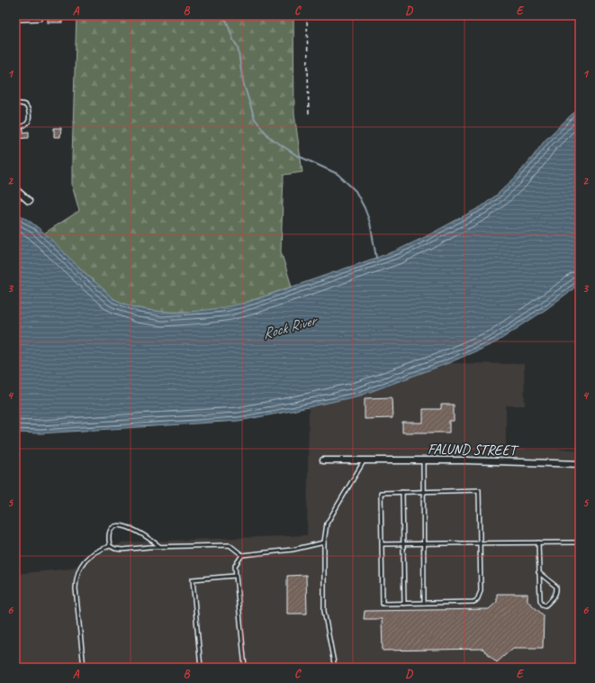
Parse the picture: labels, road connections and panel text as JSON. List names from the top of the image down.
{
  "streets": {
    "street": ["FALUND STREET"]
  },
  "water": ["Rock River"],
  "grid": {
    "columns": [
      "A",
      "B",
      "C",
      "D",
      "E"
    ],
    "rows": [
      "1",
      "2",
      "3",
      "4",
      "5",
      "6"
    ]
  }
}
